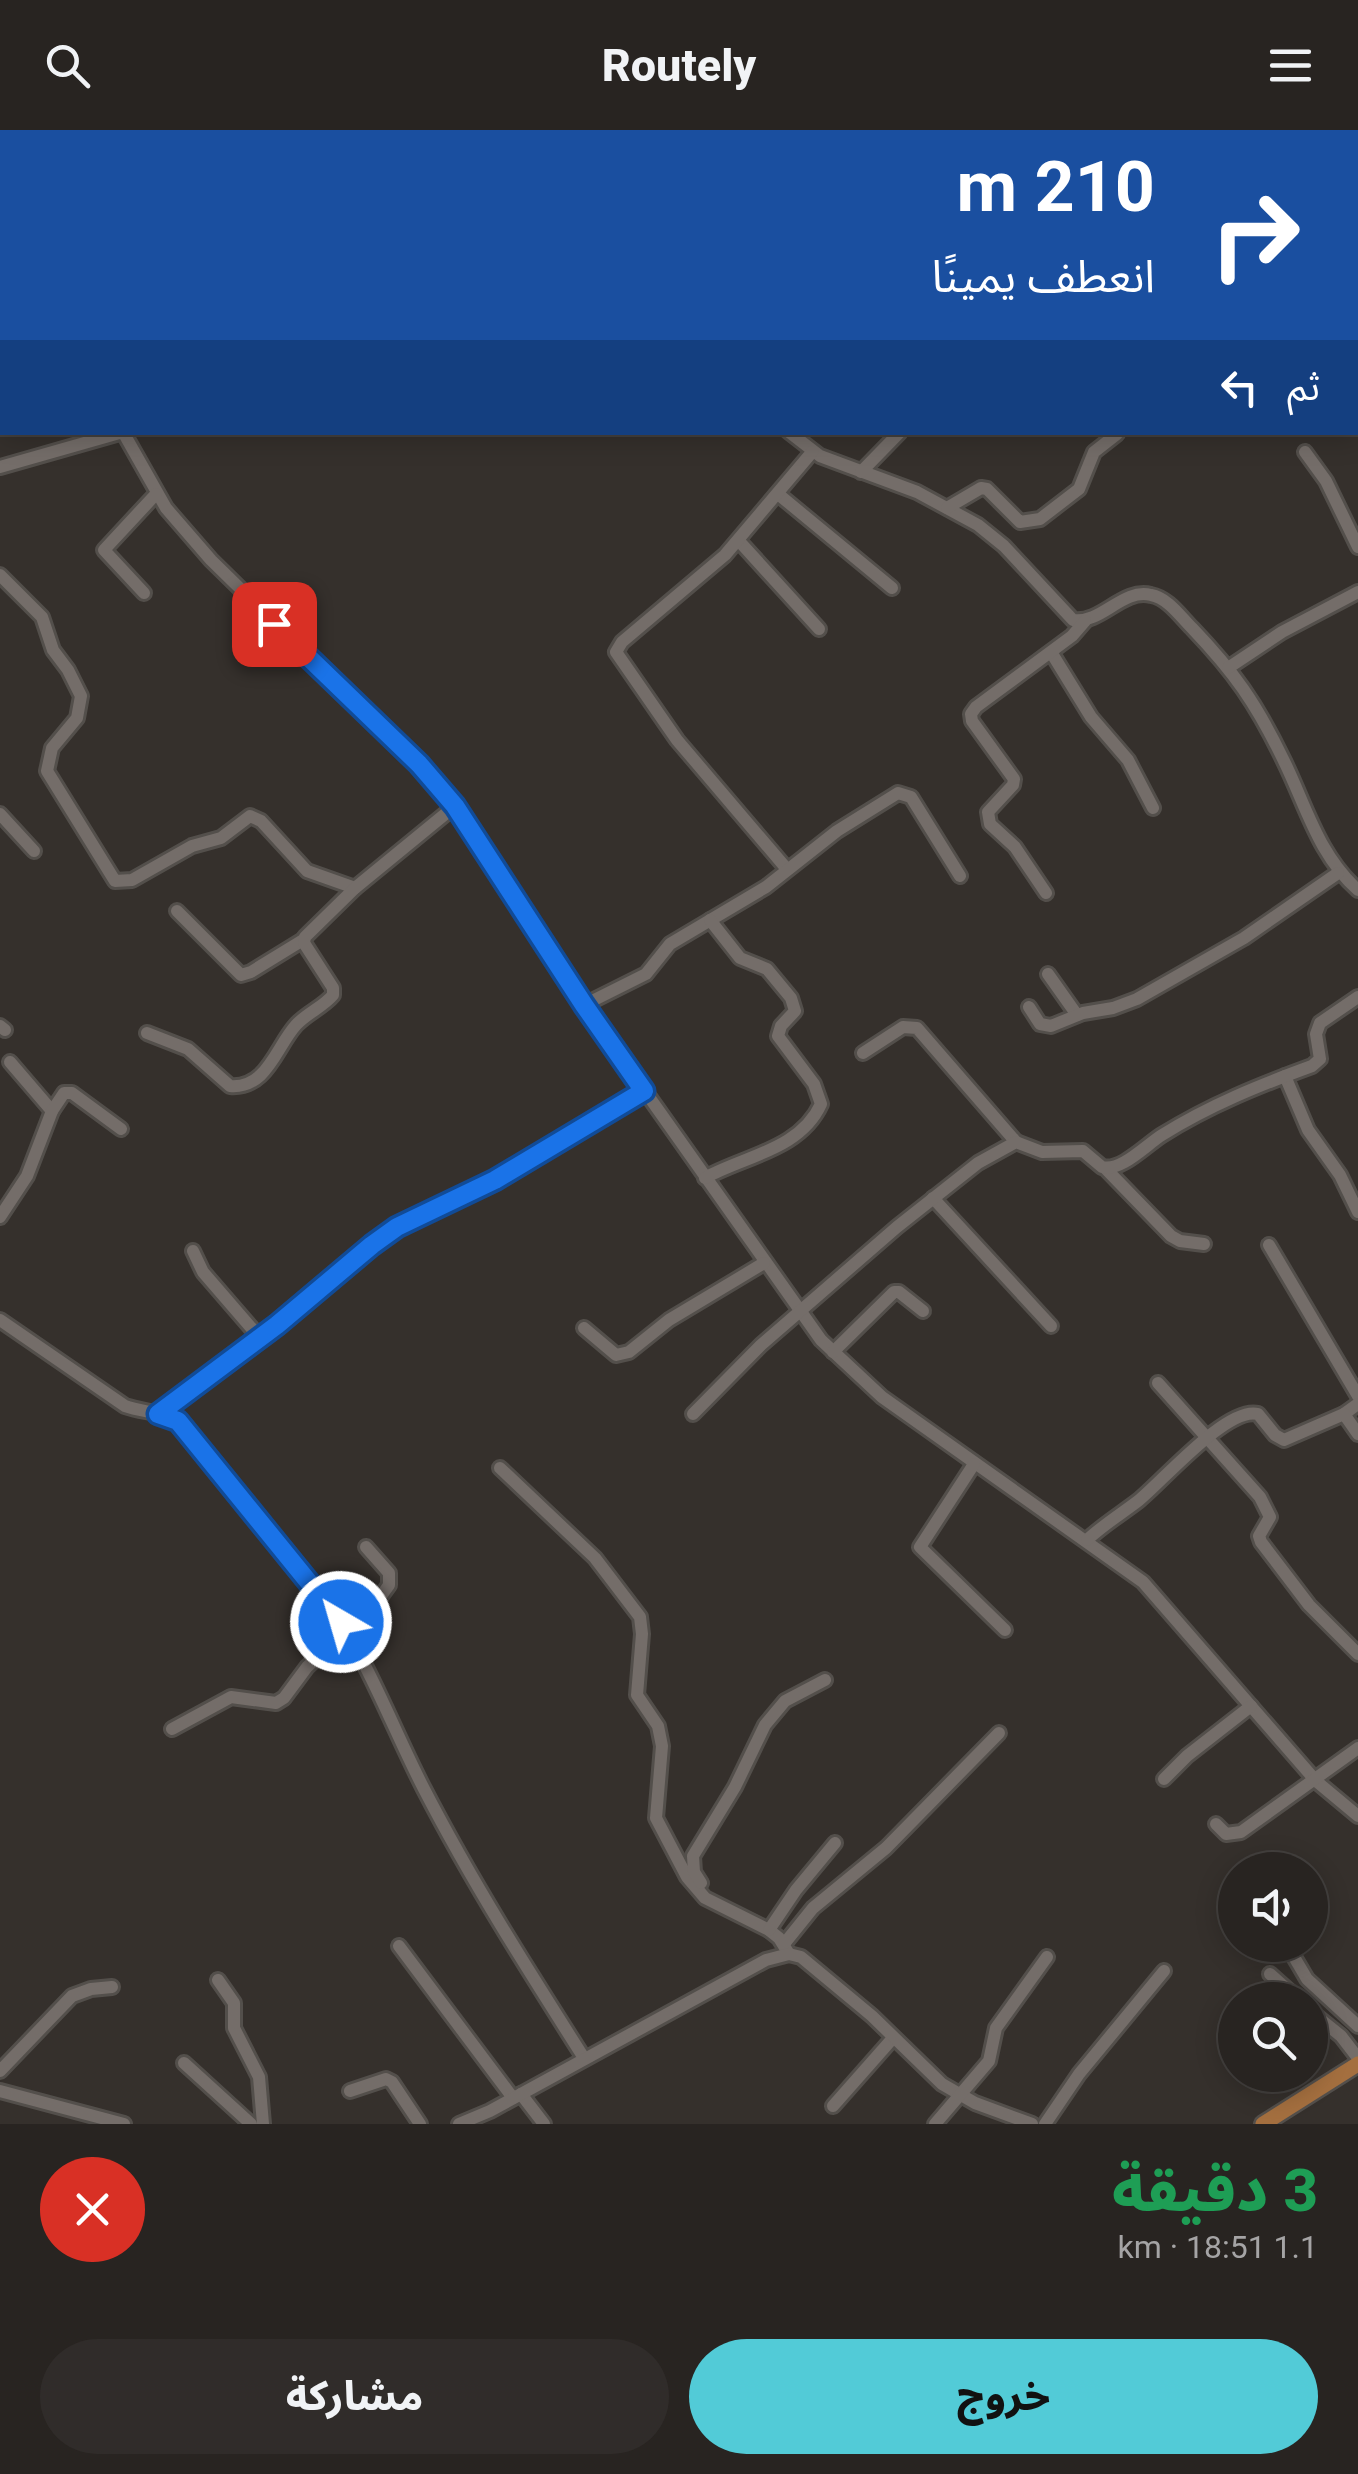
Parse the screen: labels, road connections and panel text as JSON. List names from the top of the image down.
{
  "page": {
    "header": "Routely",
    "turn": ["210 m", "انعطف يمينًا"],
    "then": "ثم",
    "heading": ["3 دقيقة", "1.1 km · 18:51"],
    "buttons": ["خروج", "مشاركة"]
  }
}
